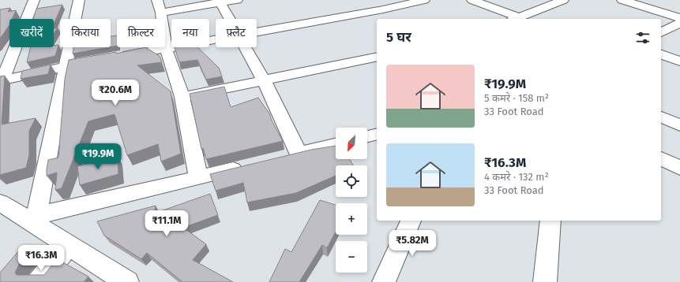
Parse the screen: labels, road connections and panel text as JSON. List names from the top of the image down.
{
  "north": "bottom left",
  "page": {
    "chip": [
      "खरीदें",
      "किराया",
      "फ़िल्टर",
      "नया",
      "फ़्लैट"
    ],
    "heading": "5 घर",
    "list": [
      {
        "name": "₹19.9M",
        "note": "5 कमरे · 158 m² · 33 Foot Road"
      },
      {
        "name": "₹16.3M",
        "note": "4 कमरे · 132 m² · 33 Foot Road"
      }
    ],
    "price": [
      "₹20.6M",
      "₹19.9M",
      "₹11.1M",
      "₹5.82M",
      "₹16.3M"
    ],
    "map_buttons": ["+", "−"]
  }
}
